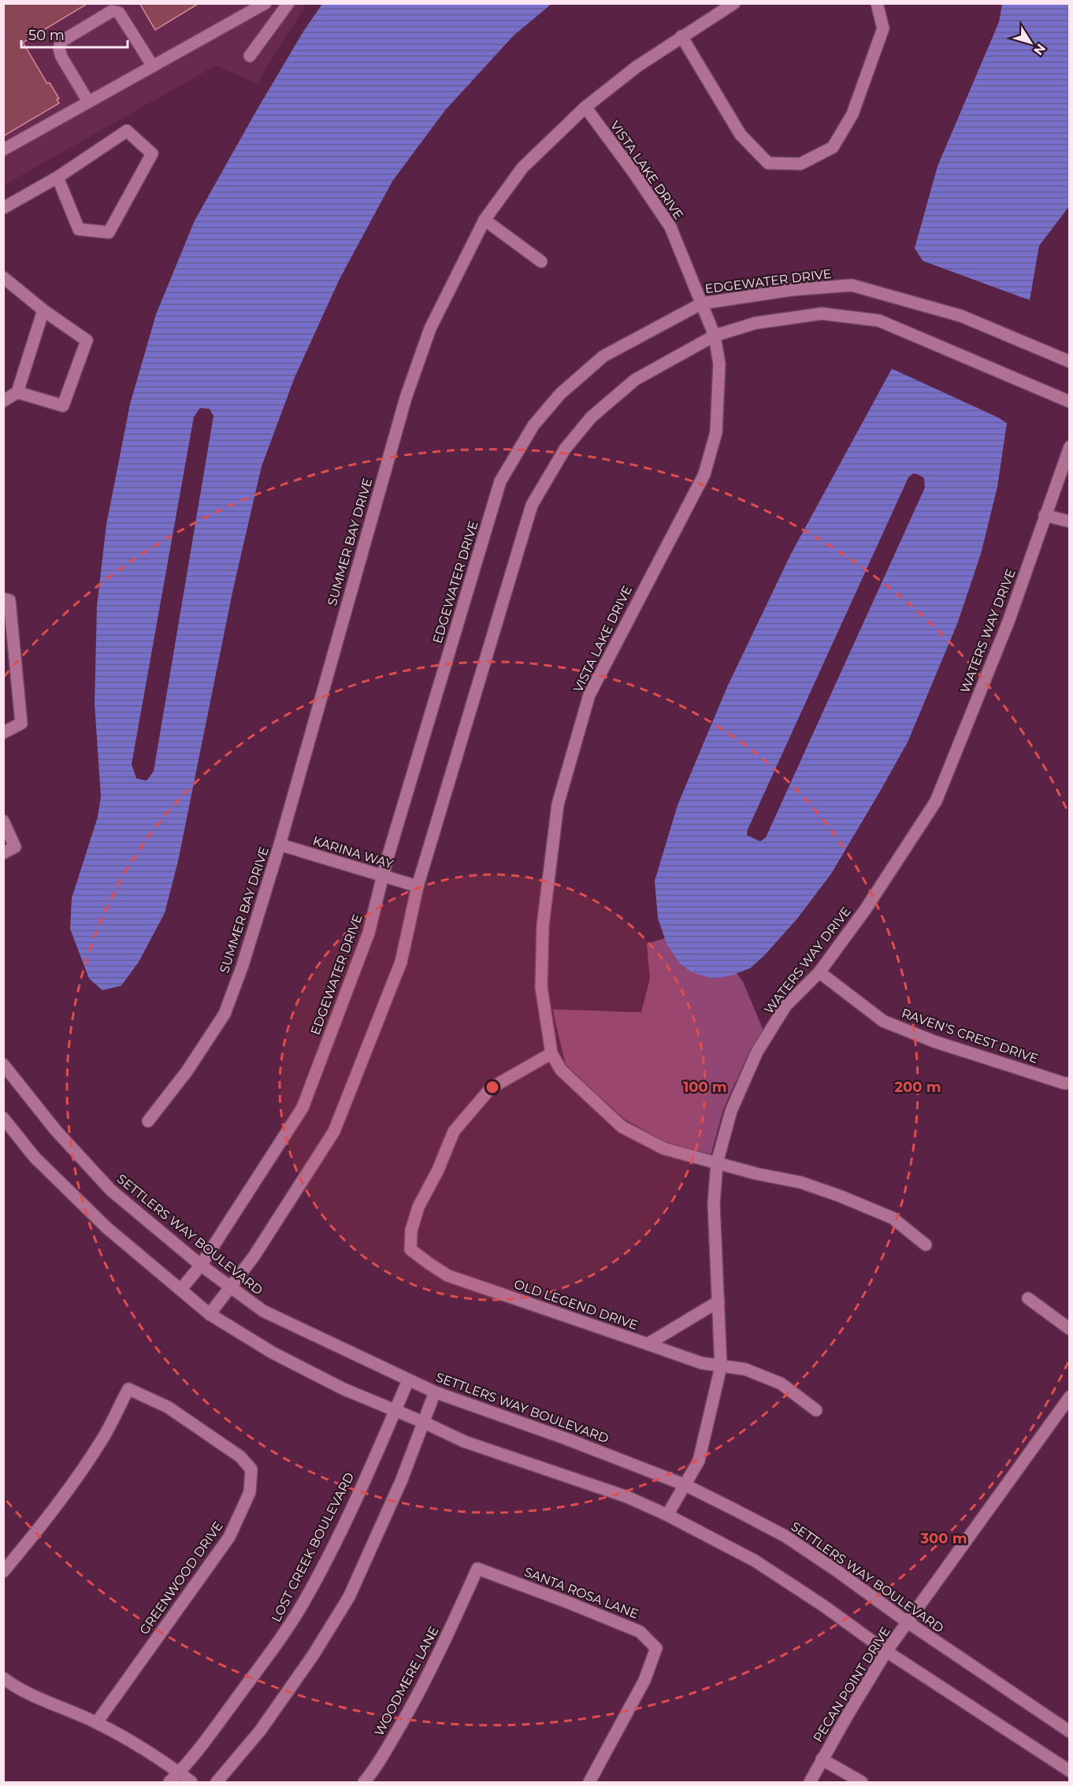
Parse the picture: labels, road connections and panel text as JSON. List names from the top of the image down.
{
  "streets": {
    "street": [
      "VISTA LAKE DRIVE",
      "EDGEWATER DRIVE",
      "SUMMER BAY DRIVE",
      "WATERS WAY DRIVE",
      "KARINA WAY",
      "RAVEN'S CREST DRIVE",
      "SETTLERS WAY BOULEVARD",
      "OLD LEGEND DRIVE",
      "LOST CREEK BOULEVARD",
      "GREENWOOD DRIVE",
      "SANTA ROSA LANE",
      "WOODMERE LANE",
      "PECAN POINT DRIVE"
    ]
  },
  "crossings": [
    ["VISTA LAKE DRIVE", "EDGEWATER DRIVE"],
    ["VISTA LAKE DRIVE", "SUMMER BAY DRIVE"],
    ["VISTA LAKE DRIVE", "WATERS WAY DRIVE"],
    ["VISTA LAKE DRIVE", "OLD LEGEND DRIVE"],
    ["EDGEWATER DRIVE", "KARINA WAY"],
    ["EDGEWATER DRIVE", "SETTLERS WAY BOULEVARD"],
    ["SUMMER BAY DRIVE", "KARINA WAY"],
    ["WATERS WAY DRIVE", "RAVEN'S CREST DRIVE"],
    ["WATERS WAY DRIVE", "SETTLERS WAY BOULEVARD"],
    ["WATERS WAY DRIVE", "OLD LEGEND DRIVE"],
    ["SETTLERS WAY BOULEVARD", "LOST CREEK BOULEVARD"],
    ["SETTLERS WAY BOULEVARD", "PECAN POINT DRIVE"],
    ["SANTA ROSA LANE", "WOODMERE LANE"]
  ],
  "scale_bar": "50 m",
  "north": "bottom right",
  "rings": ["100 m", "200 m", "300 m"]
}
